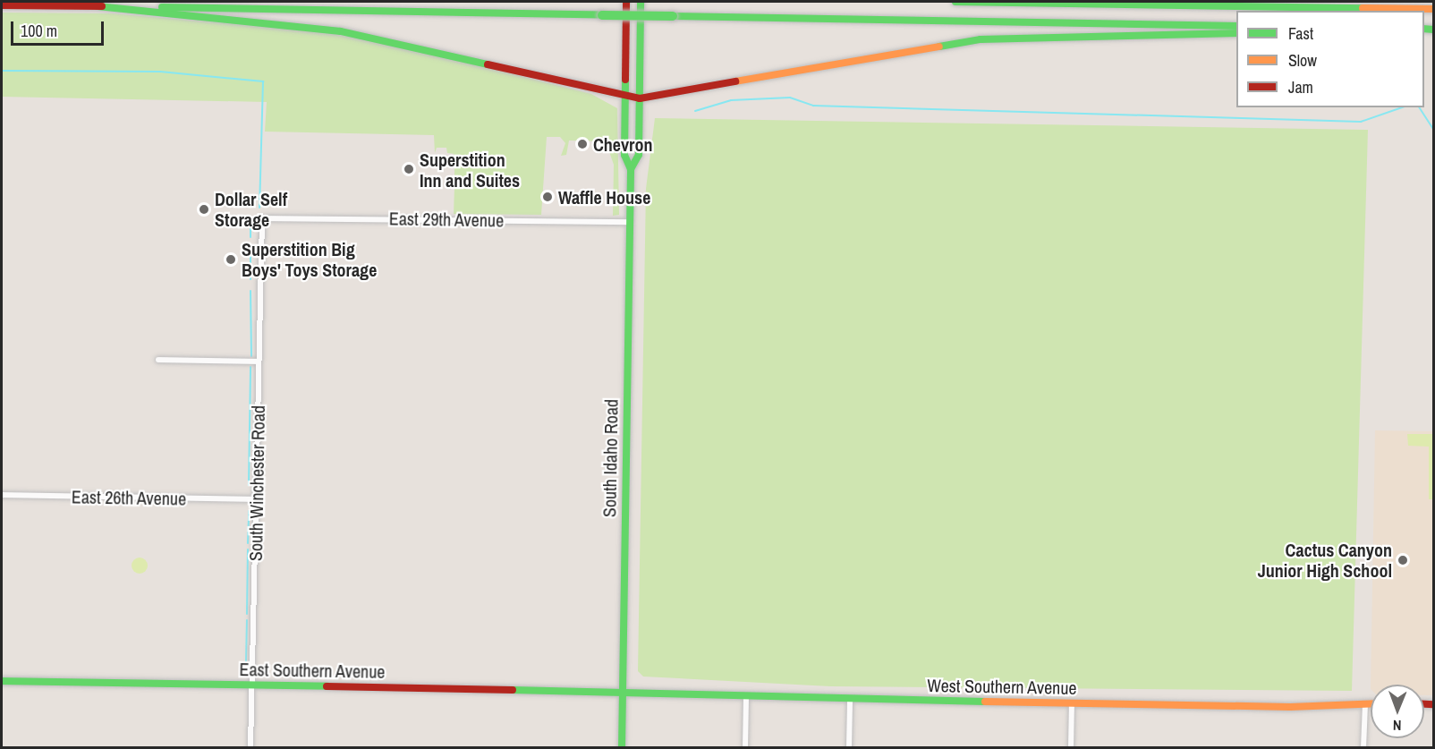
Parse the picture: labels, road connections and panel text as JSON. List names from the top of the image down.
{
  "streets": {
    "main road": ["South Idaho Road", "East Southern Avenue", "West Southern Avenue"],
    "street": ["East 29th Avenue", "South Winchester Road", "East 26th Avenue"]
  },
  "crossings": [
    ["East 29th Avenue", "South Idaho Road"],
    ["East 29th Avenue", "South Winchester Road"],
    ["South Idaho Road", "East Southern Avenue"],
    ["South Idaho Road", "West Southern Avenue"],
    ["South Winchester Road", "East 26th Avenue"],
    ["South Winchester Road", "East Southern Avenue"],
    ["East Southern Avenue", "West Southern Avenue"]
  ],
  "places": [
    "Chevron",
    "Superstition Inn and Suites",
    "Waffle House",
    "Dollar Self Storage",
    "Superstition Big Boys' Toys Storage",
    "Cactus Canyon Junior High School"
  ],
  "legend": ["Fast", "Slow", "Jam"],
  "scale_bar": "100 m",
  "north": "bottom"
}
